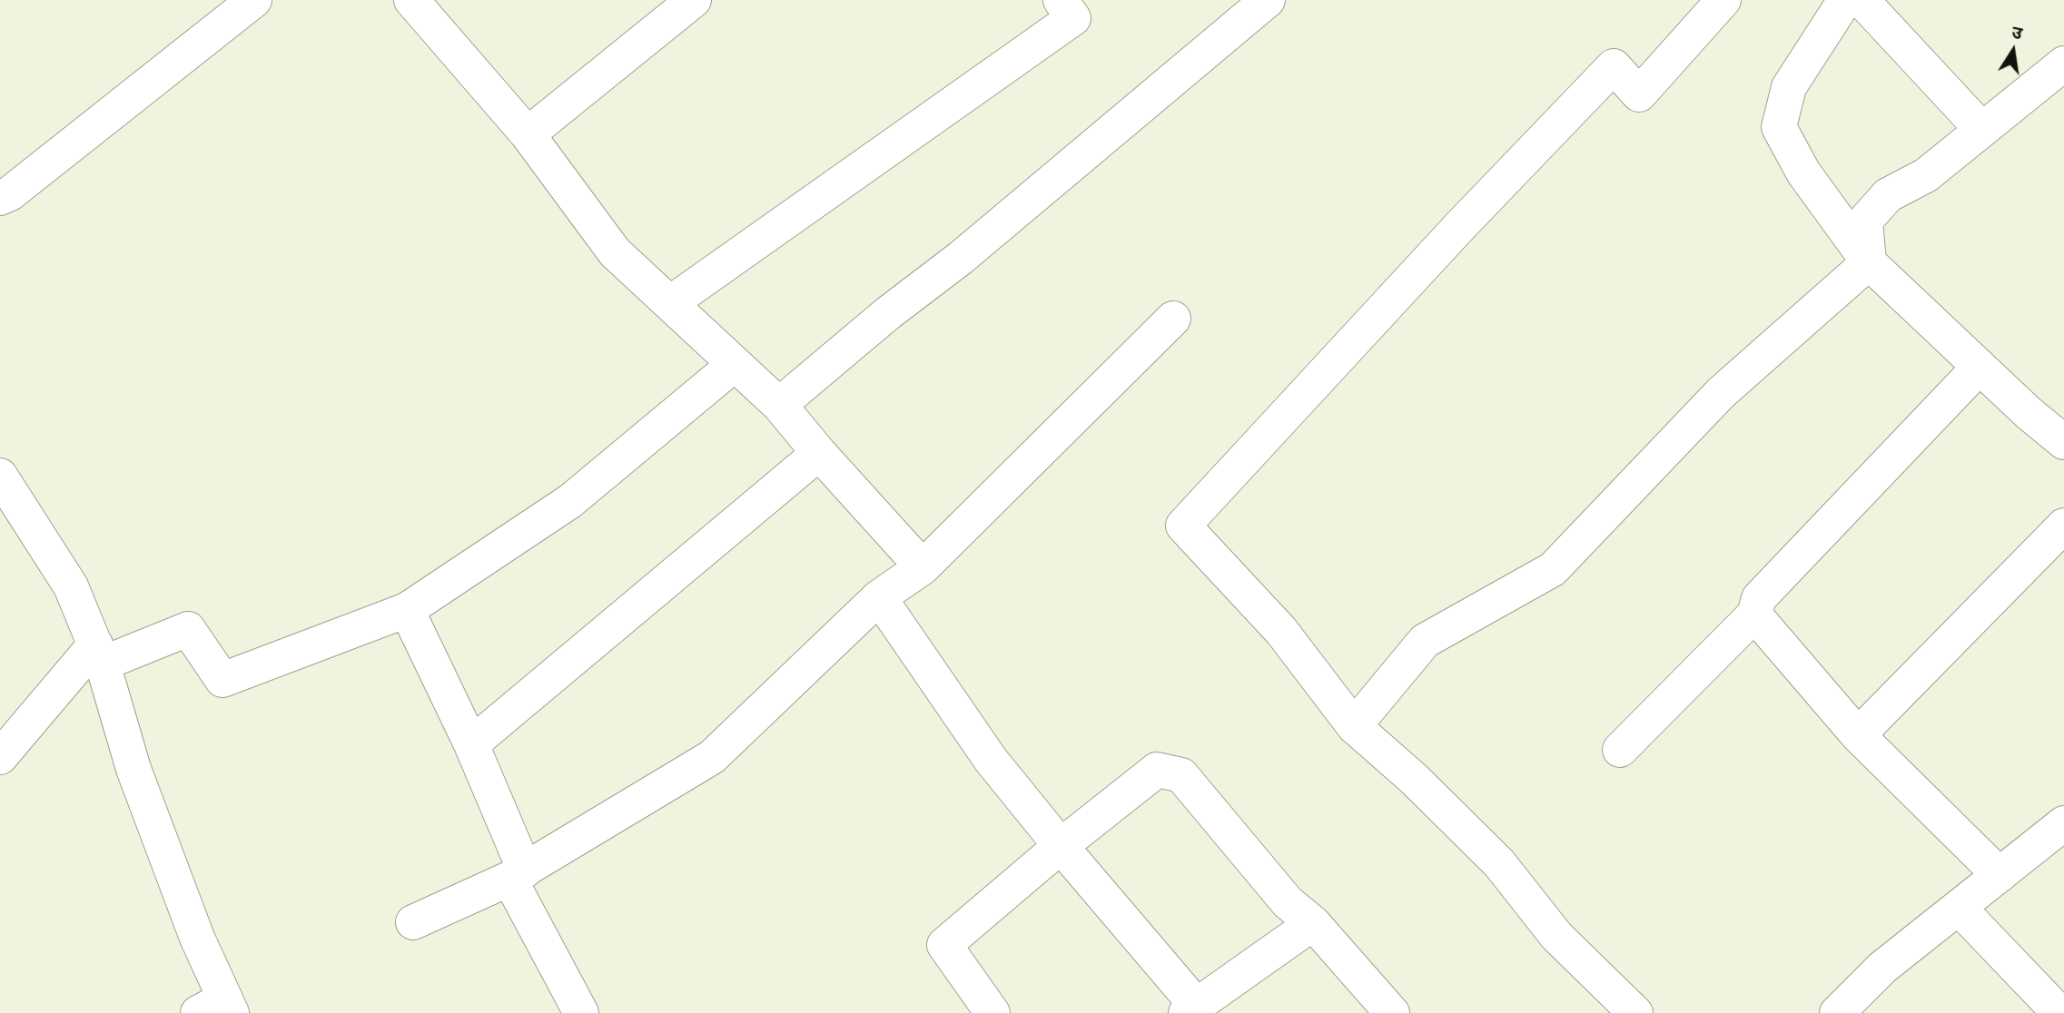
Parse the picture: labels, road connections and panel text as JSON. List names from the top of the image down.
{
  "north": "top"
}
